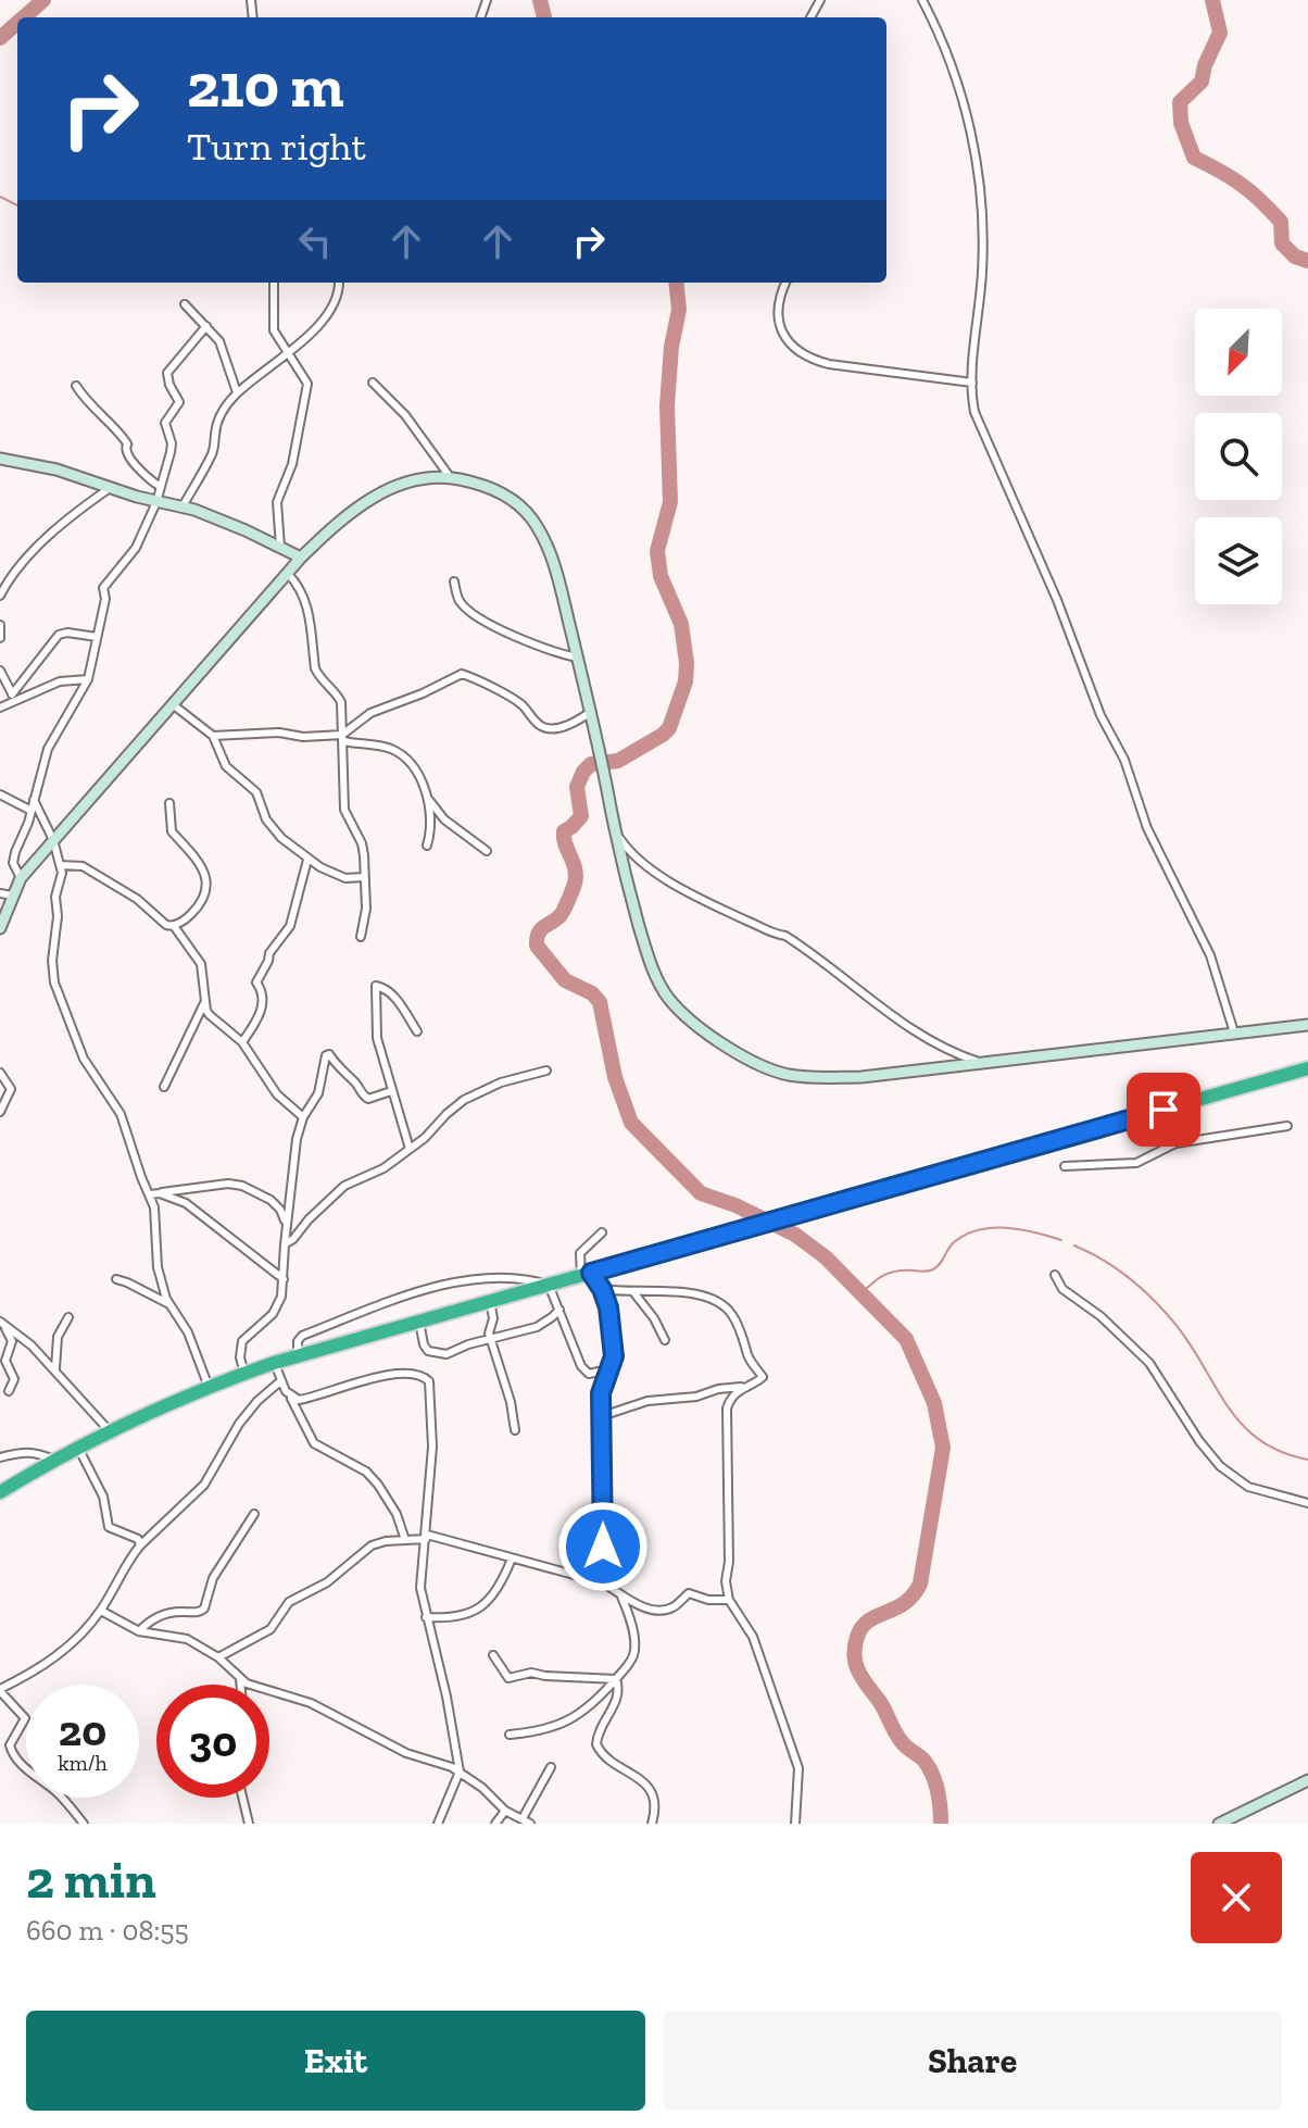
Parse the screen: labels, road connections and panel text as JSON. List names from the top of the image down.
{
  "north": "bottom left",
  "page": {
    "turn": ["210 m", "Turn right"],
    "speed": "20 km/h",
    "limit": "30",
    "heading": ["2 min", "660 m · 08:55"],
    "buttons": ["Exit", "Share"]
  }
}
